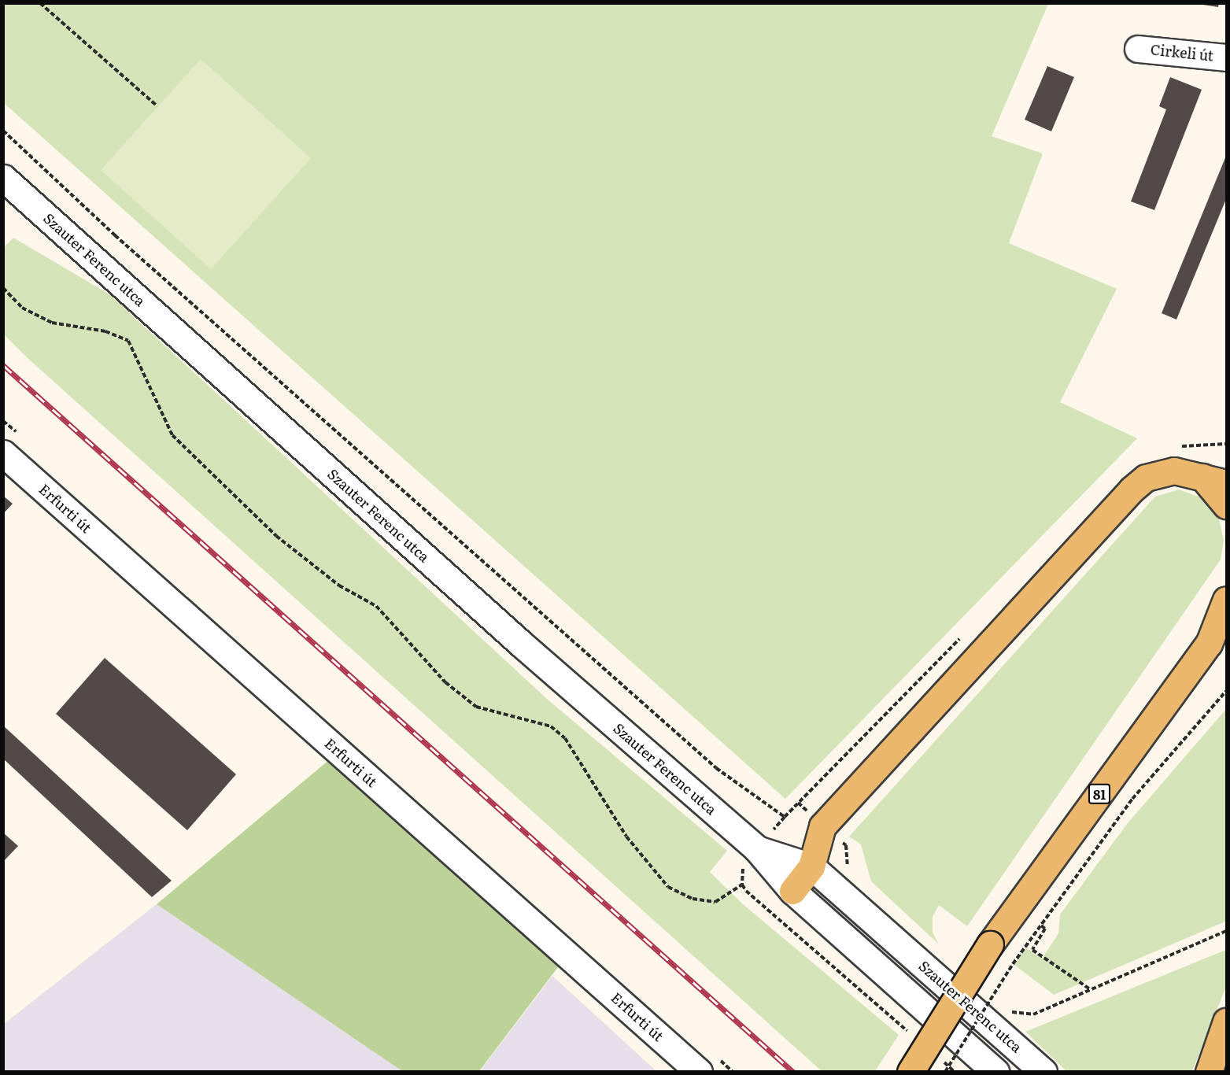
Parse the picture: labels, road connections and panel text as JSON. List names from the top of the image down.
{
  "streets": {
    "main road": ["81"],
    "street": ["Cirkeli út", "Szauter Ferenc utca", "Erfurti út"]
  }
}
